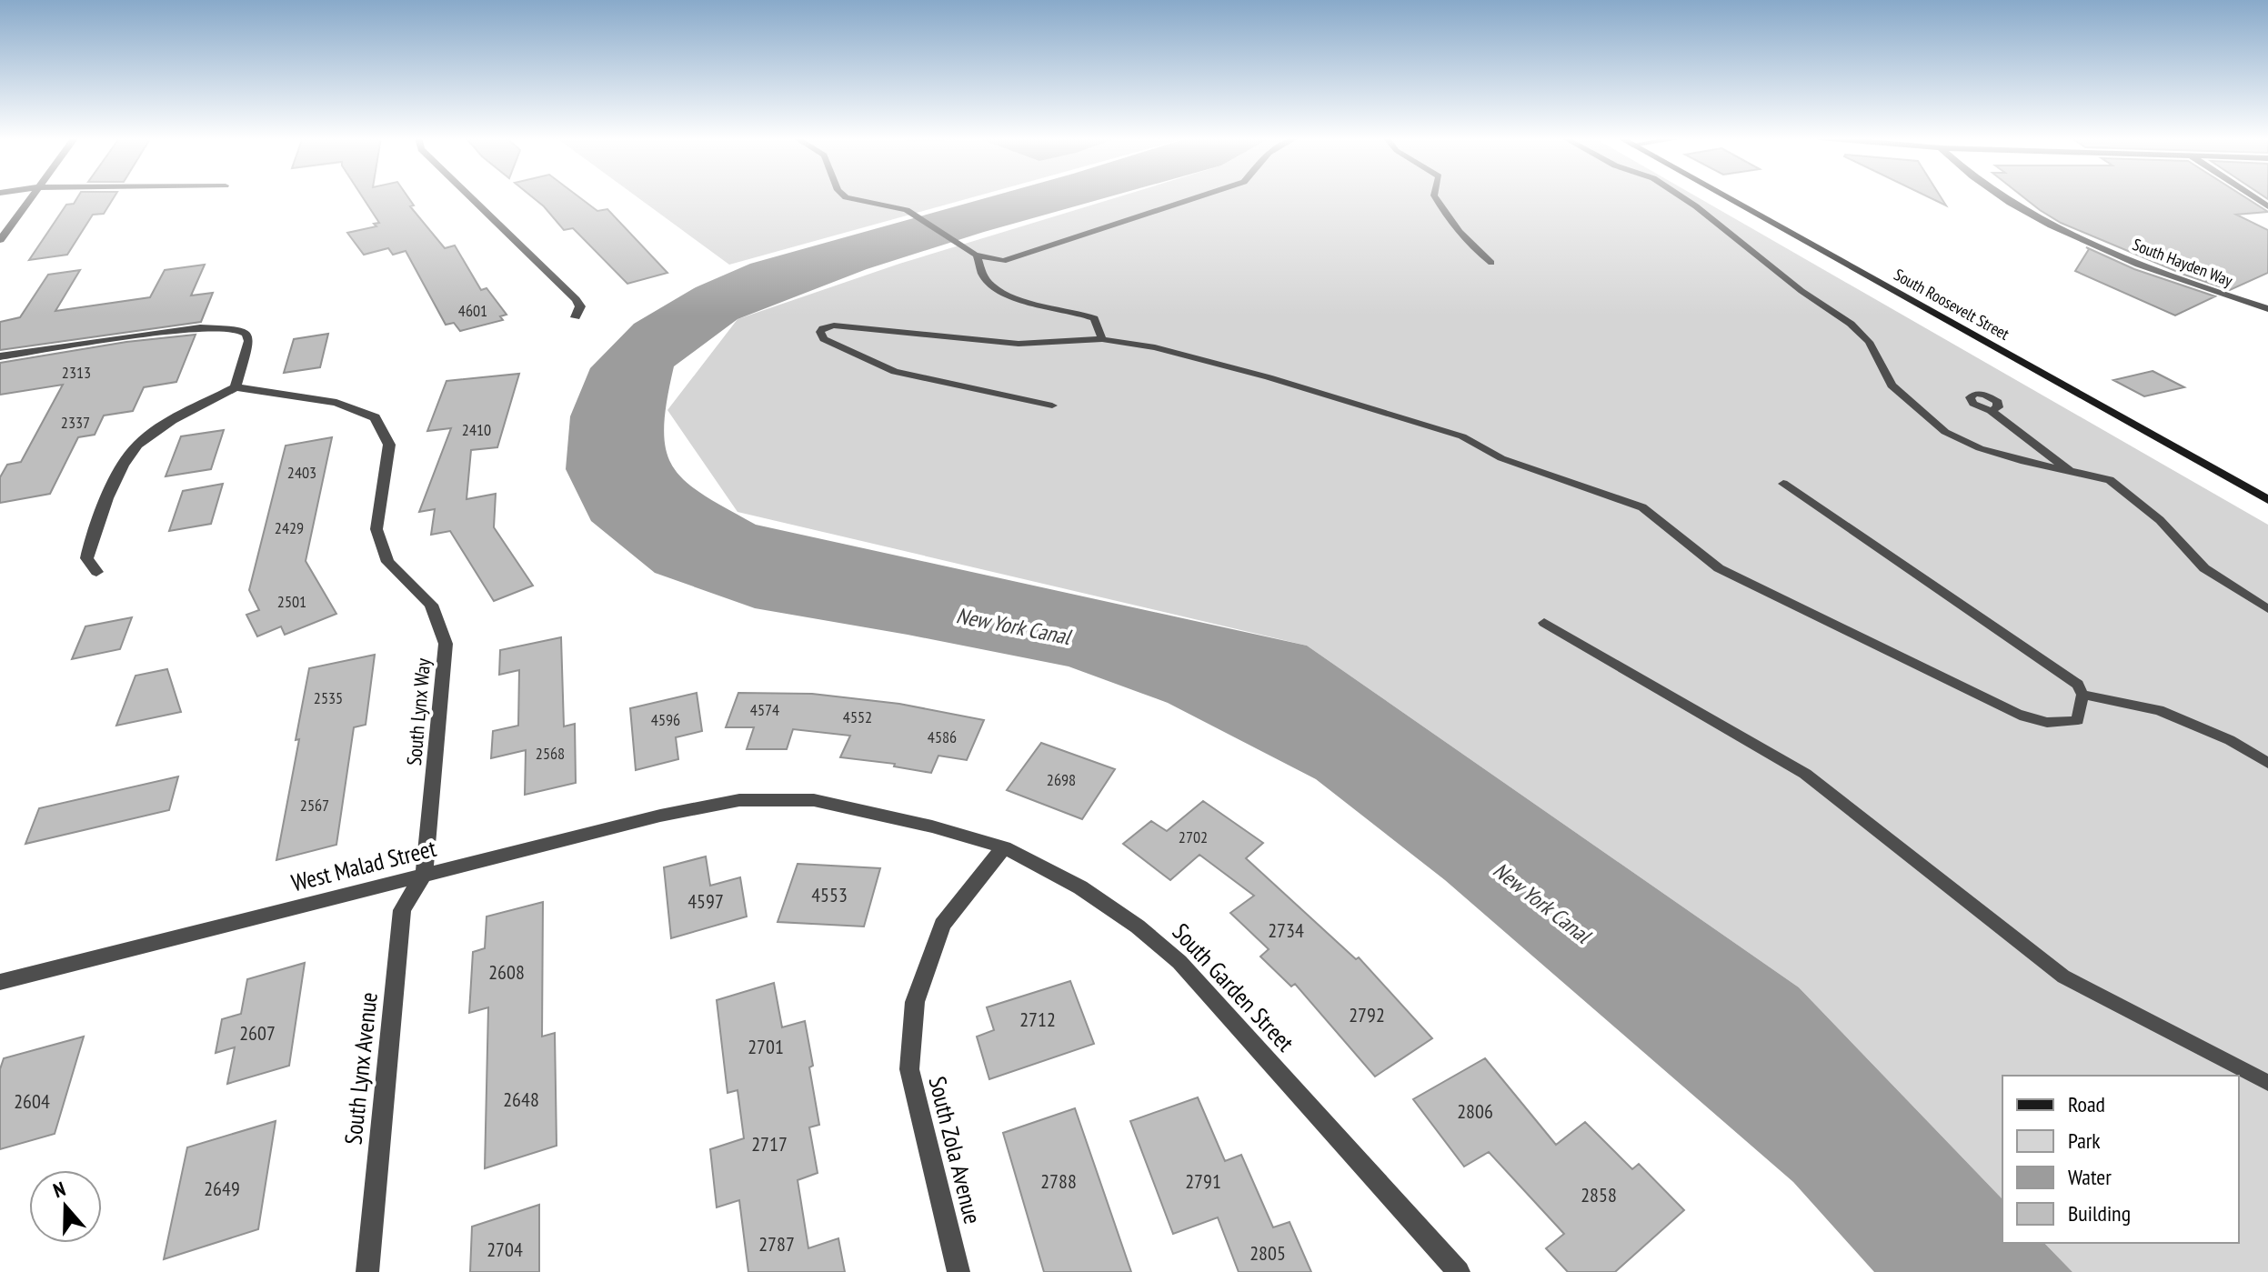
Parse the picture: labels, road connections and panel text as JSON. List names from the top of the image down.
{
  "streets": {
    "street": [
      "South Hayden Way",
      "South Roosevelt Street",
      "South Lynx Way",
      "West Malad Street",
      "South Garden Street",
      "South Lynx Avenue",
      "South Zola Avenue"
    ]
  },
  "crossings": [
    ["South Lynx Way", "West Malad Street"],
    ["South Lynx Way", "South Lynx Avenue"],
    ["West Malad Street", "South Garden Street"],
    ["West Malad Street", "South Lynx Avenue"],
    ["South Garden Street", "South Zola Avenue"]
  ],
  "water": ["New York Canal"],
  "house_numbers": [
    "4601",
    "2313",
    "2337",
    "2410",
    "2403",
    "2429",
    "2501",
    "2535",
    "4574",
    "4552",
    "4596",
    "4586",
    "2568",
    "2698",
    "2567",
    "2702",
    "4553",
    "4597",
    "2734",
    "2608",
    "2792",
    "2712",
    "2607",
    "2701",
    "2648",
    "2604",
    "2806",
    "2717",
    "2788",
    "2791",
    "2649",
    "2858",
    "2787",
    "2704",
    "2805"
  ],
  "legend": [
    "Road",
    "Park",
    "Water",
    "Building"
  ],
  "north": "top"
}
